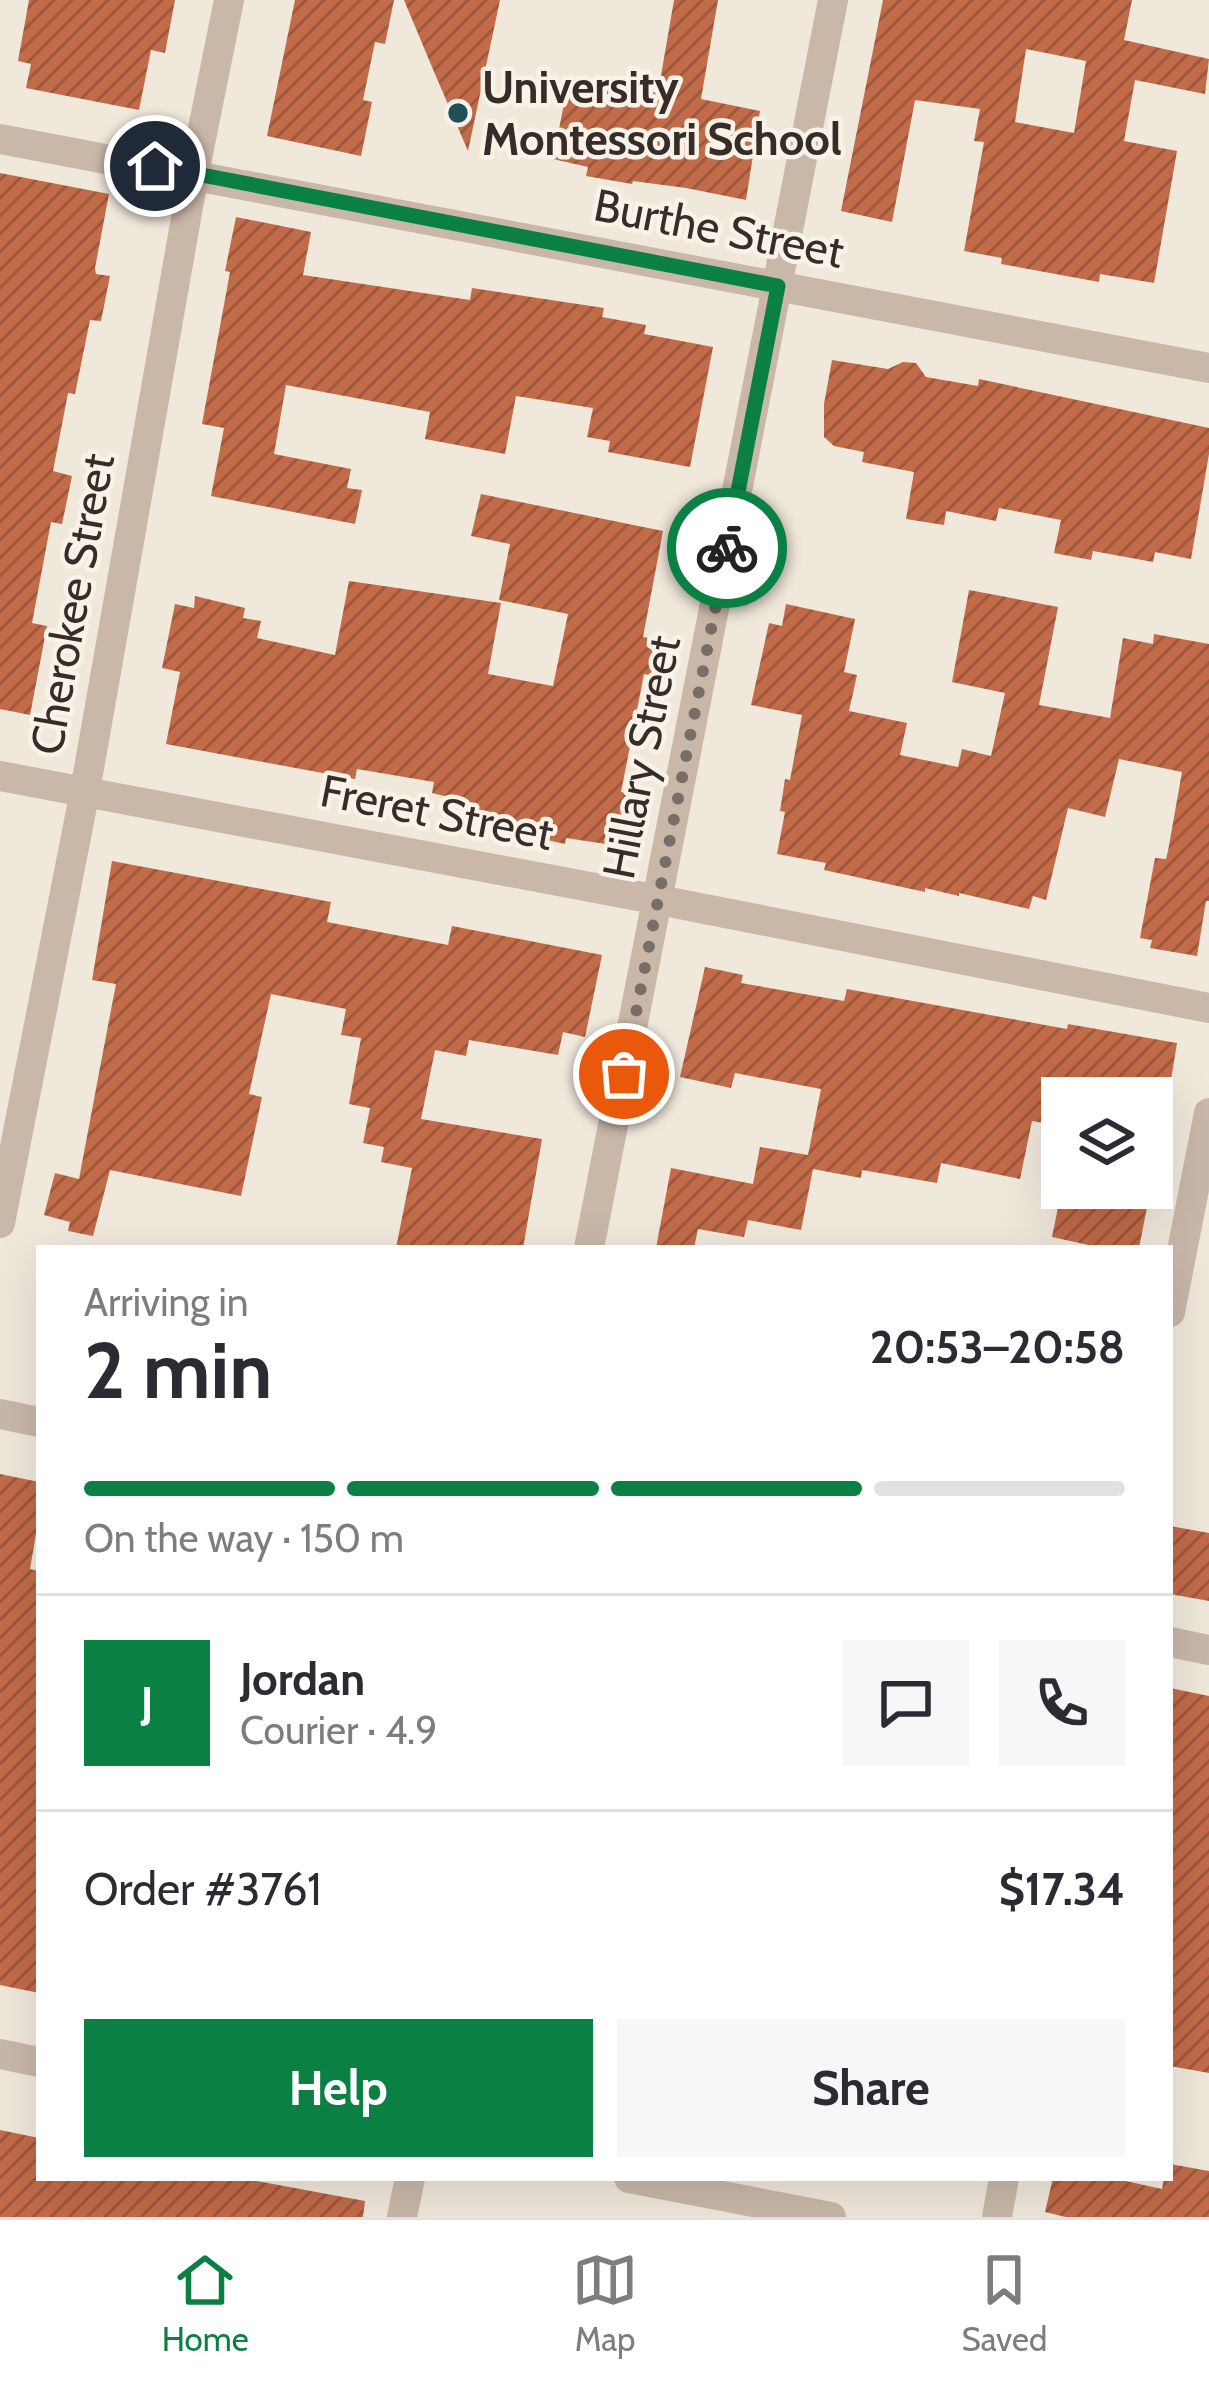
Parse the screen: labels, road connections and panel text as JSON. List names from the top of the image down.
{
  "streets": {
    "street": [
      "Burthe Street",
      "Cherokee Street",
      "Hillary Street",
      "Freret Street"
    ]
  },
  "crossings": [
    ["Burthe Street", "Cherokee Street"],
    ["Burthe Street", "Hillary Street"],
    ["Cherokee Street", "Freret Street"],
    ["Hillary Street", "Freret Street"]
  ],
  "places": ["University Montessori School"],
  "page": {
    "heading": ["2 min", "Arriving in", "20:53–20:58"],
    "panel": [
      "Jordan",
      "Courier · 4.9",
      "Order #3761",
      "$17.34"
    ],
    "bar": "On the way · 150 m",
    "round": "J",
    "buttons": ["Help", "Share"],
    "tabs": ["Home", "Map", "Saved"]
  }
}
